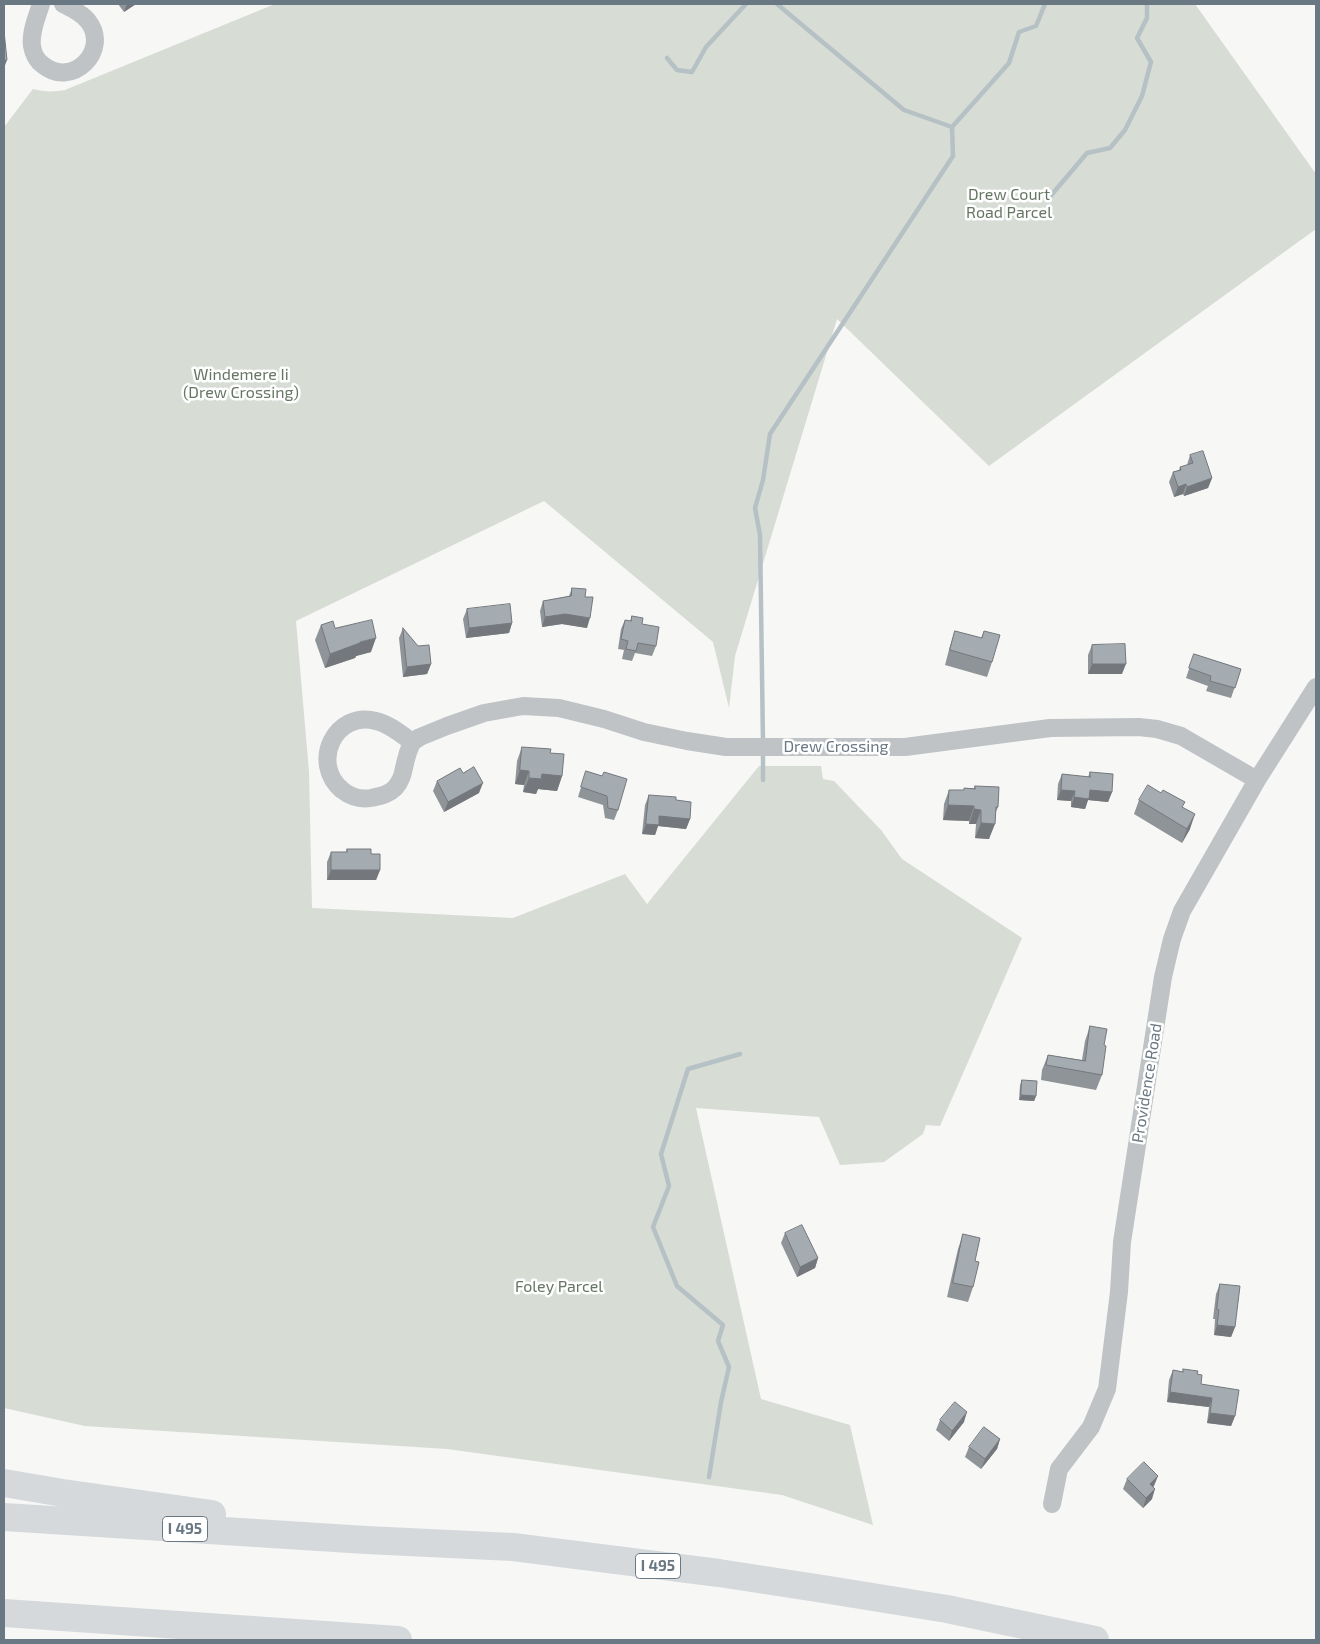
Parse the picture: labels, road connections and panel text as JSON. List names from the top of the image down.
{
  "streets": {
    "highway": ["I 495"],
    "street": ["Drew Crossing", "Providence Road"]
  },
  "crossings": [
    ["Drew Crossing", "Providence Road"]
  ],
  "parks": ["Drew Court Road Parcel", "Windemere Ii (Drew Crossing)", "Foley Parcel"]
}
